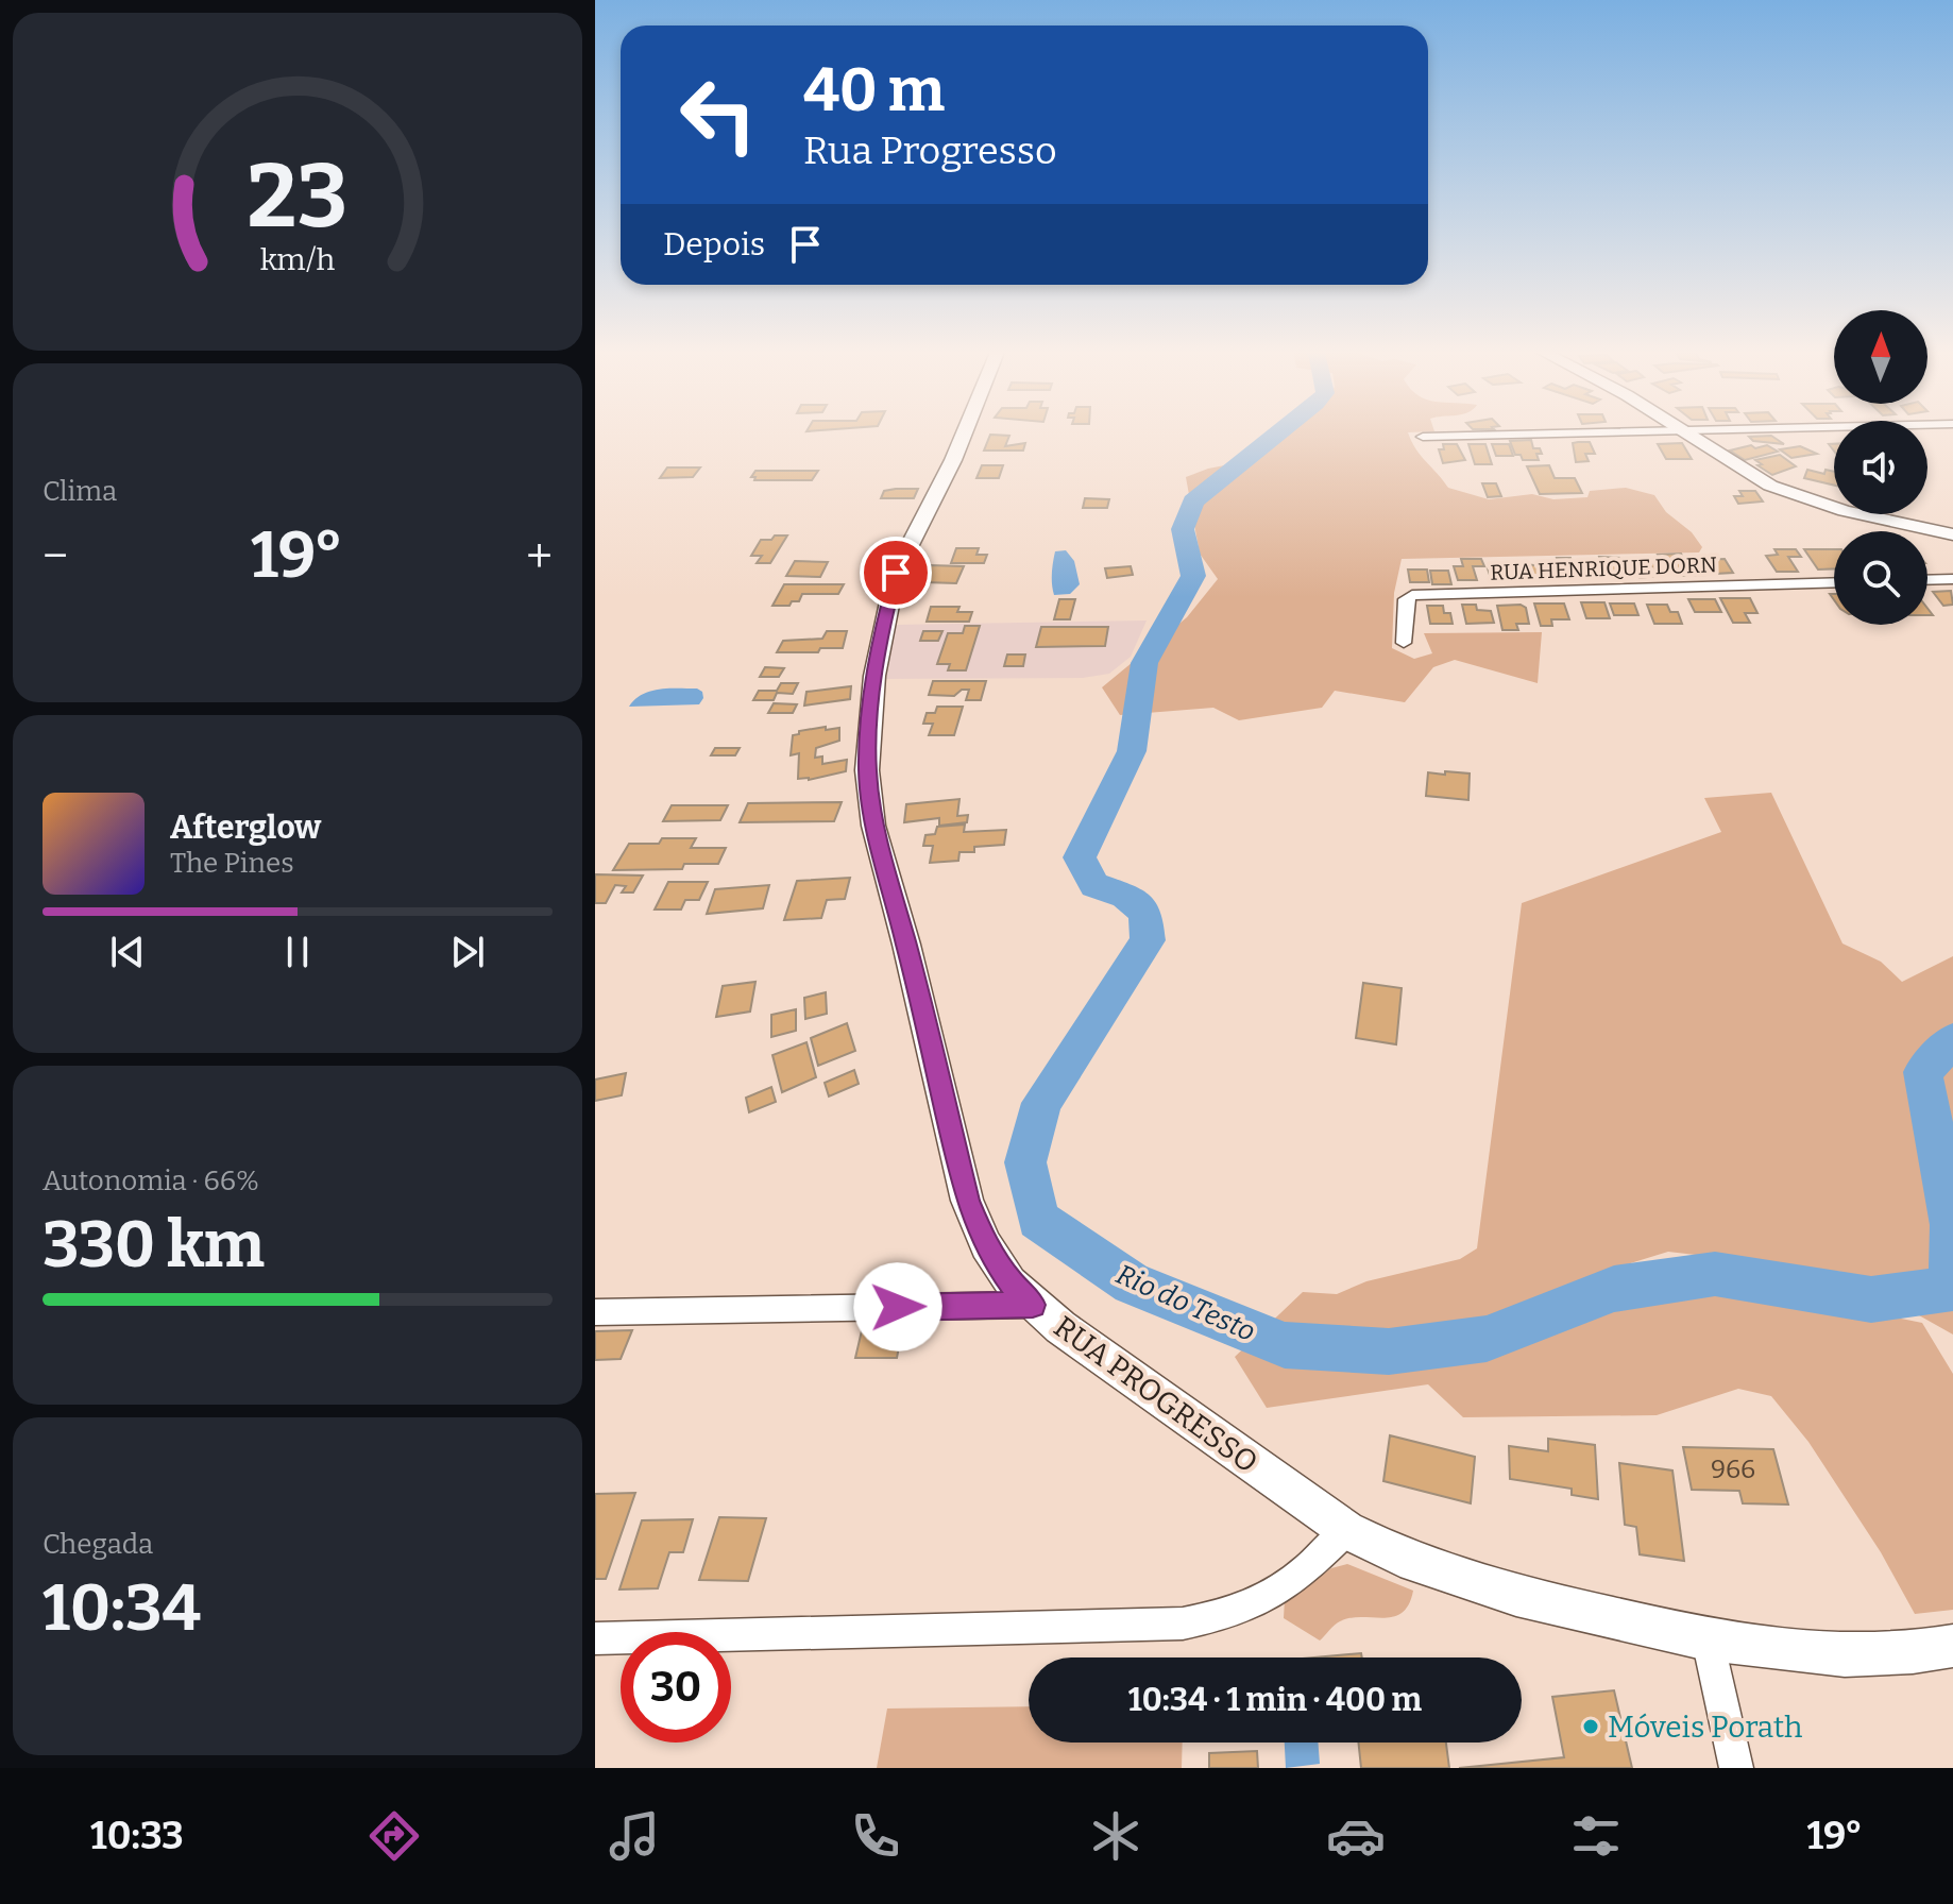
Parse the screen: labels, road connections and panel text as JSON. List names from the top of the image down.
{
  "streets": {
    "street": ["RUA HENRIQUE DORN", "RUA PROGRESSO"]
  },
  "water": ["Rio do Testo"],
  "places": ["Móveis Porath"],
  "house_numbers": ["966"],
  "north": "top",
  "page": {
    "turn": ["40 m", "Rua Progresso"],
    "then": "Depois",
    "tile": [
      "Clima",
      ["Autonomia · 66%", "330 km"],
      ["Chegada", "10:34"]
    ],
    "heat": ["−", "19°", "+"],
    "song": ["Afterglow", "The Pines"],
    "limit": "30",
    "trip": "10:34 · 1 min · 400 m",
    "tabs": ["10:33", "19°"],
    "gauge": ["23", "km/h"]
  }
}
